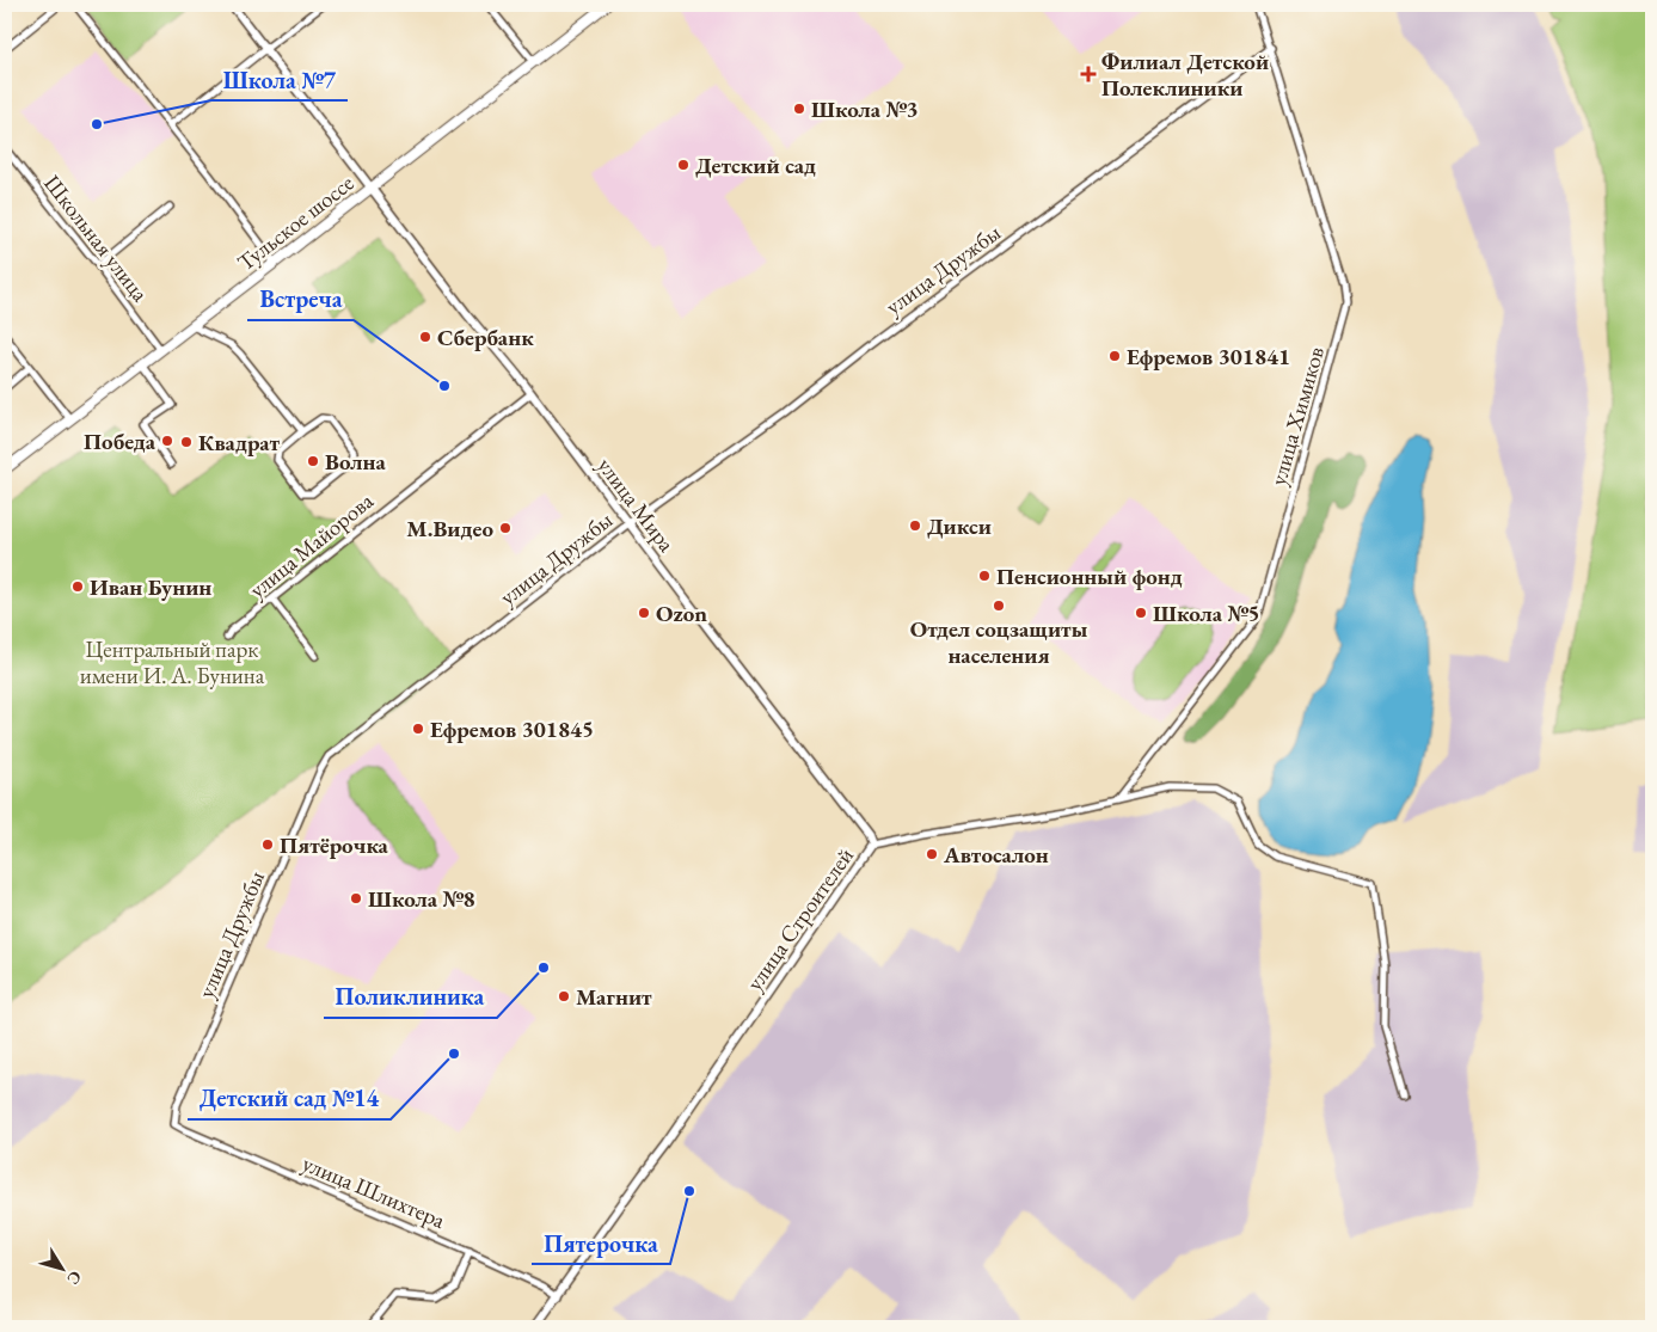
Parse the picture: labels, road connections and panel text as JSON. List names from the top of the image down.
{
  "streets": {
    "main road": ["Тульское шоссе"],
    "street": [
      "Школьная улица",
      "улица Дружбы",
      "улица Химиков",
      "улица Мира",
      "улица Майорова",
      "улица Строителей",
      "улица Шлихтера"
    ]
  },
  "crossings": [
    ["Тульское шоссе", "Школьная улица"],
    ["Тульское шоссе", "улица Мира"],
    ["улица Дружбы", "улица Химиков"],
    ["улица Дружбы", "улица Мира"],
    ["улица Дружбы", "улица Шлихтера"],
    ["улица Химиков", "улица Строителей"],
    ["улица Мира", "улица Майорова"],
    ["улица Мира", "улица Строителей"],
    ["улица Строителей", "улица Шлихтера"]
  ],
  "parks": ["Центральный парк имени И. А. Бунина"],
  "places": {
    "health": ["Филиал Детской Полеклиники"],
    "other": [
      "Школа №3",
      "Школа №7",
      "Детский сад",
      "Сбербанк",
      "Ефремов 301841",
      "Встреча",
      "Победа",
      "Квадрат",
      "Волна",
      "Дикси",
      "М.Видео",
      "Пенсионный фонд",
      "Иван Бунин",
      "Отдел соцзащиты населения",
      "Ozon",
      "Школа №5",
      "Ефремов 301845",
      "Пятёрочка",
      "Автосалон",
      "Школа №8",
      "Поликлиника",
      "Магнит",
      "Детский сад №14",
      "Пятерочка"
    ]
  },
  "north": "bottom right"
}
